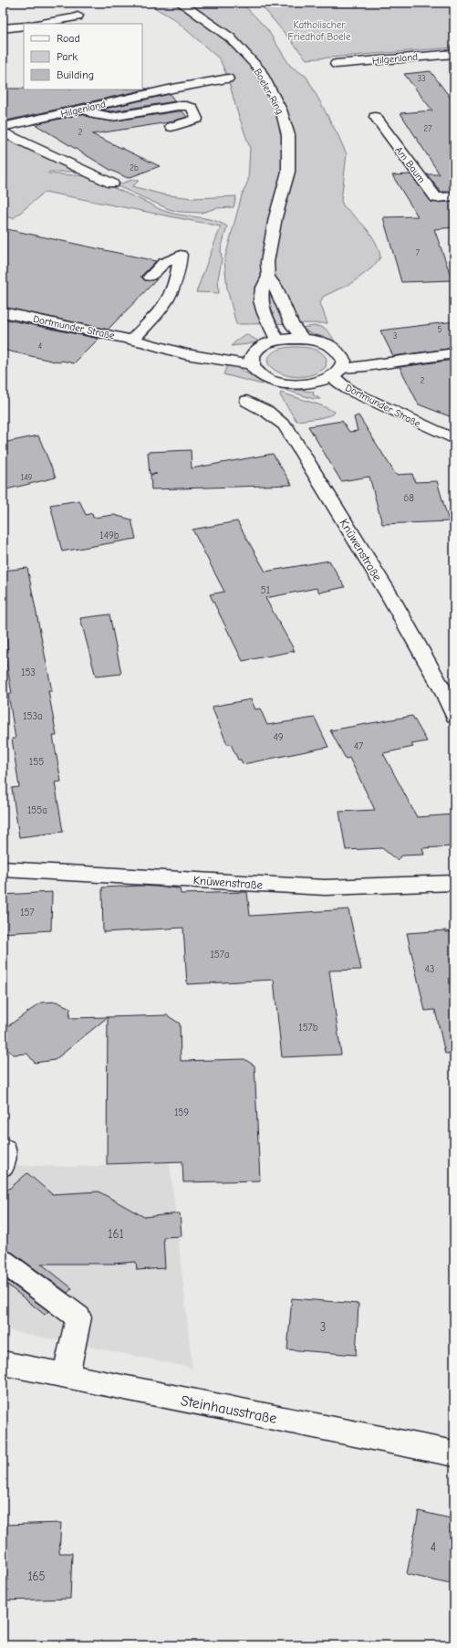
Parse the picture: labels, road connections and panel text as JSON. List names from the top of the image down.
{
  "streets": {
    "main road": [
      "Hilgenland",
      "Boeler Ring",
      "Am Baum",
      "Dortmunder Straße",
      "Knüwenstraße",
      "Steinhausstraße"
    ]
  },
  "crossings": [
    ["Boeler Ring", "Dortmunder Straße"]
  ],
  "parks": ["Katholischer Friedhof Boele"],
  "house_numbers": [
    "33",
    "27",
    "2",
    "2b",
    "7",
    "5",
    "3",
    "4",
    "2",
    "149",
    "68",
    "149b",
    "51",
    "153",
    "153a",
    "49",
    "47",
    "155",
    "155a",
    "157",
    "157a",
    "43",
    "157b",
    "159",
    "161",
    "3",
    "4",
    "165"
  ],
  "legend": ["Road", "Park", "Building"]
}
